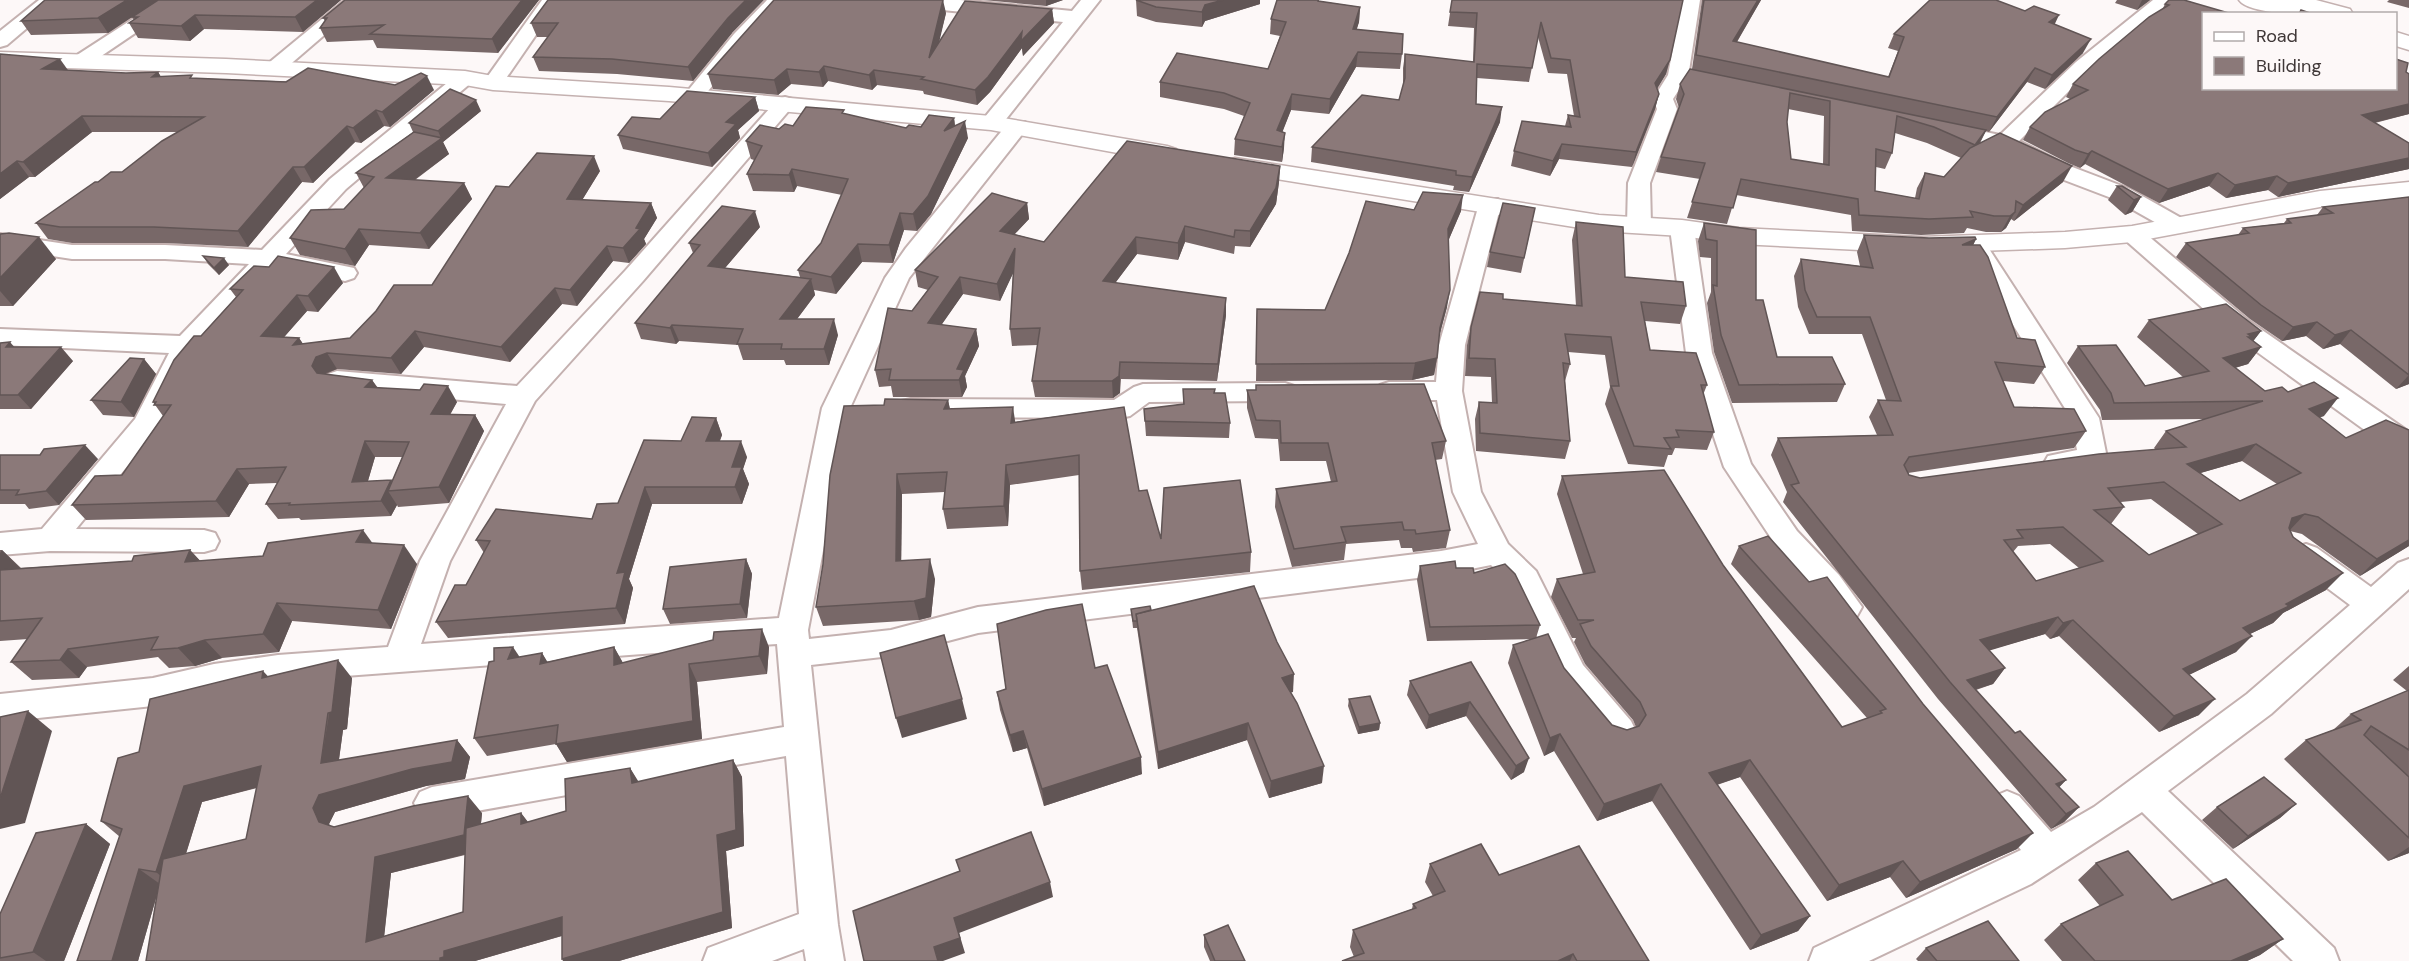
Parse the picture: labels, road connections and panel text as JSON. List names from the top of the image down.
{
  "legend": ["Road", "Building"]
}
